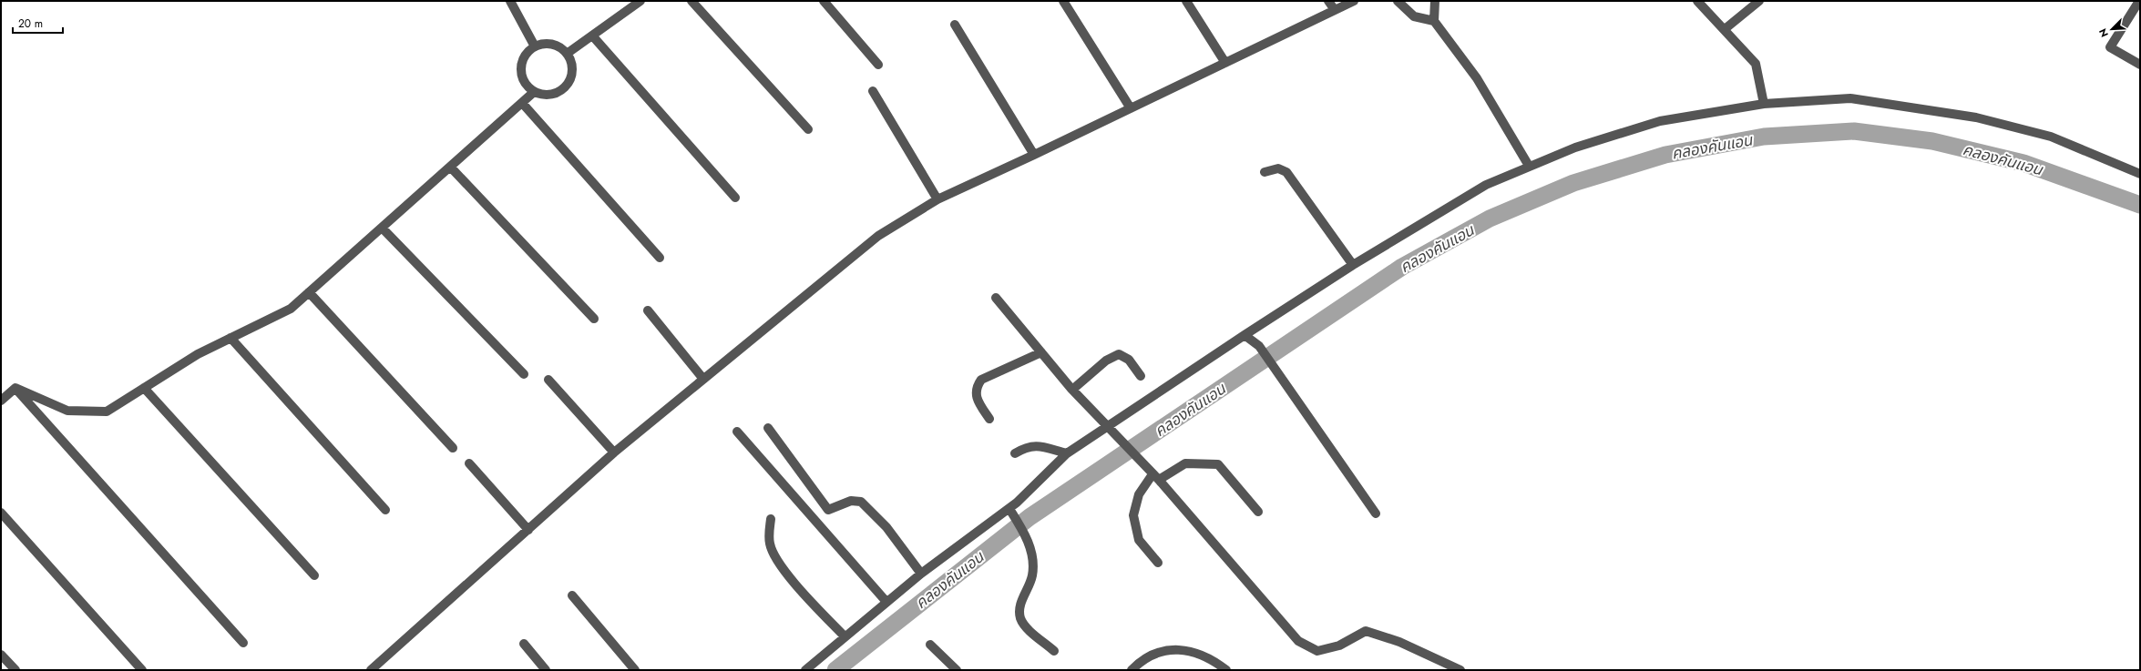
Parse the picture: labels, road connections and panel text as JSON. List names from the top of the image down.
{
  "water": ["คลองคันแอน"],
  "scale_bar": "20 m",
  "north": "bottom left"
}
